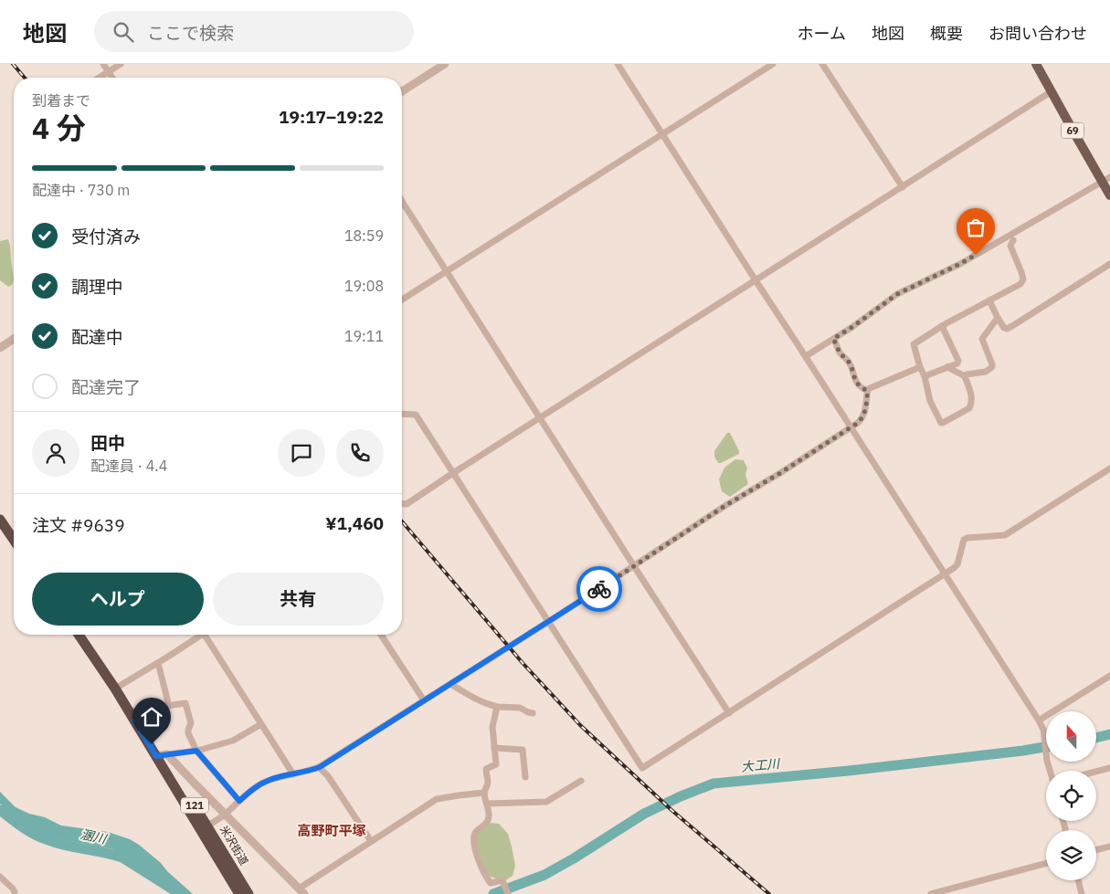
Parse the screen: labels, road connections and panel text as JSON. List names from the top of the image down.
{
  "streets": {
    "highway": ["121", "米沢街道"],
    "main road": ["69"]
  },
  "districts": ["高野町平塚"],
  "water": ["大工川", "溷川"],
  "north": "top",
  "page": {
    "header": "地図",
    "search": "ここで検索",
    "nav": [
      "ホーム",
      "地図",
      "概要",
      "お問い合わせ"
    ],
    "heading": ["4 分", "到着まで", "19:17–19:22"],
    "panel": [
      "田中",
      "配達員 · 4.4",
      "注文 #9639",
      "¥1,460"
    ],
    "bar": "配達中 · 730 m",
    "list": [
      ["受付済み", "18:59"],
      ["調理中", "19:08"],
      ["配達中", "19:11"],
      "配達完了"
    ],
    "buttons": ["ヘルプ", "共有"]
  }
}
